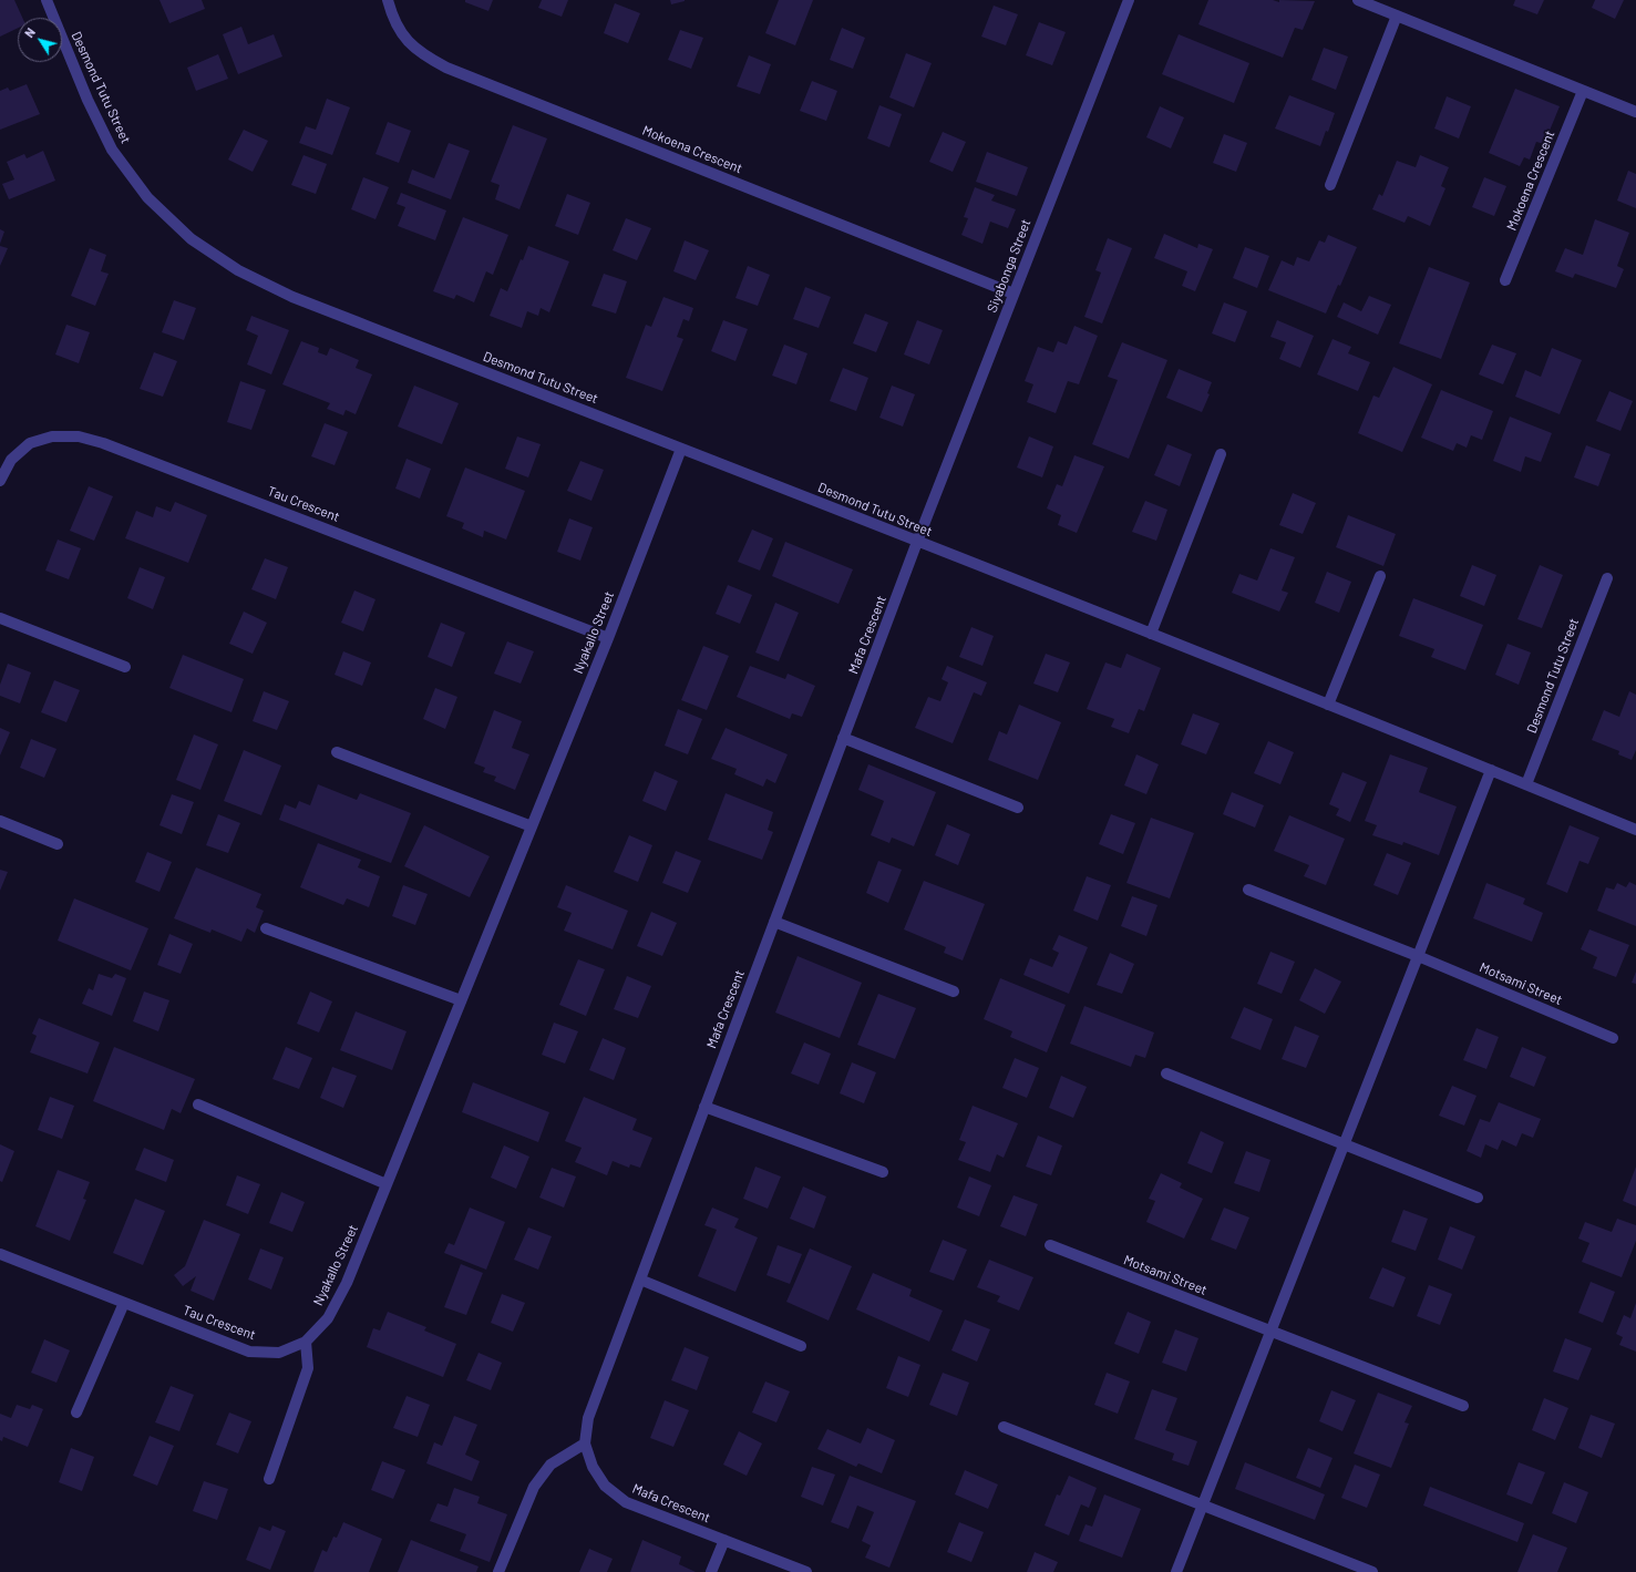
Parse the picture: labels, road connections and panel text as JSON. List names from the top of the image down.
{
  "streets": {
    "street": [
      "Desmond Tutu Street",
      "Mokoena Crescent",
      "Siyabonga Street",
      "Tau Crescent",
      "Nyakallo Street",
      "Mafa Crescent",
      "Motsami Street"
    ]
  },
  "crossings": [
    ["Desmond Tutu Street", "Siyabonga Street"],
    ["Desmond Tutu Street", "Nyakallo Street"],
    ["Desmond Tutu Street", "Mafa Crescent"],
    ["Mokoena Crescent", "Siyabonga Street"],
    ["Siyabonga Street", "Mafa Crescent"],
    ["Tau Crescent", "Nyakallo Street"]
  ],
  "north": "top left"
}
